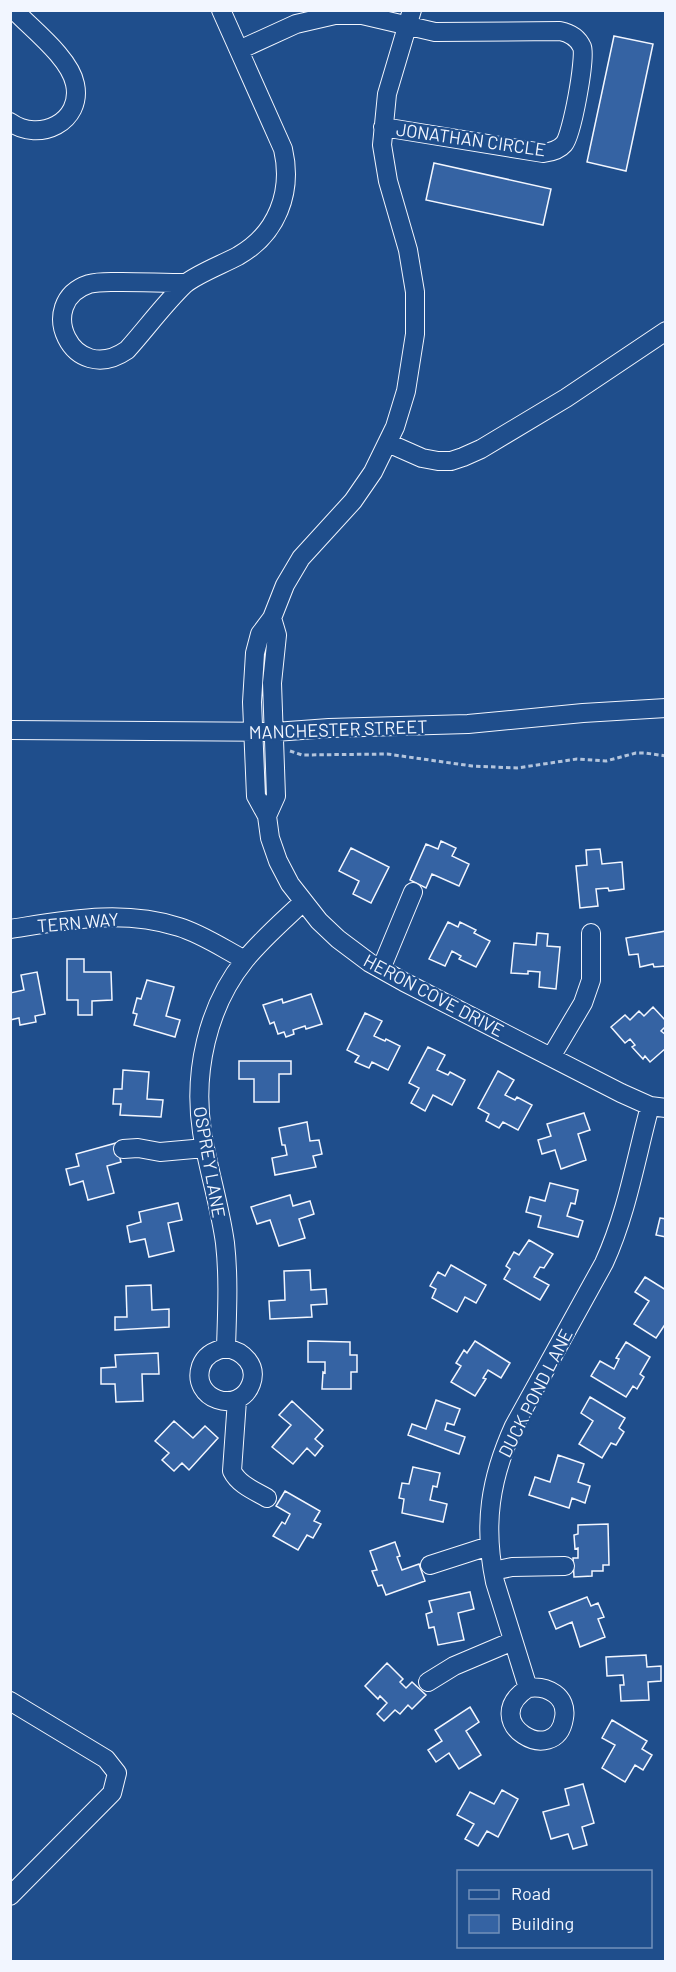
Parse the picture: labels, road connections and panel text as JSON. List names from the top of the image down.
{
  "streets": {
    "street": [
      "JONATHAN CIRCLE",
      "MANCHESTER STREET",
      "TERN WAY",
      "HERON COVE DRIVE",
      "OSPREY LANE",
      "DUCK POND LANE"
    ]
  },
  "crossings": [
    ["JONATHAN CIRCLE", "HERON COVE DRIVE"],
    ["MANCHESTER STREET", "HERON COVE DRIVE"],
    ["TERN WAY", "OSPREY LANE"],
    ["HERON COVE DRIVE", "OSPREY LANE"],
    ["HERON COVE DRIVE", "DUCK POND LANE"]
  ],
  "legend": ["Road", "Building"]
}
